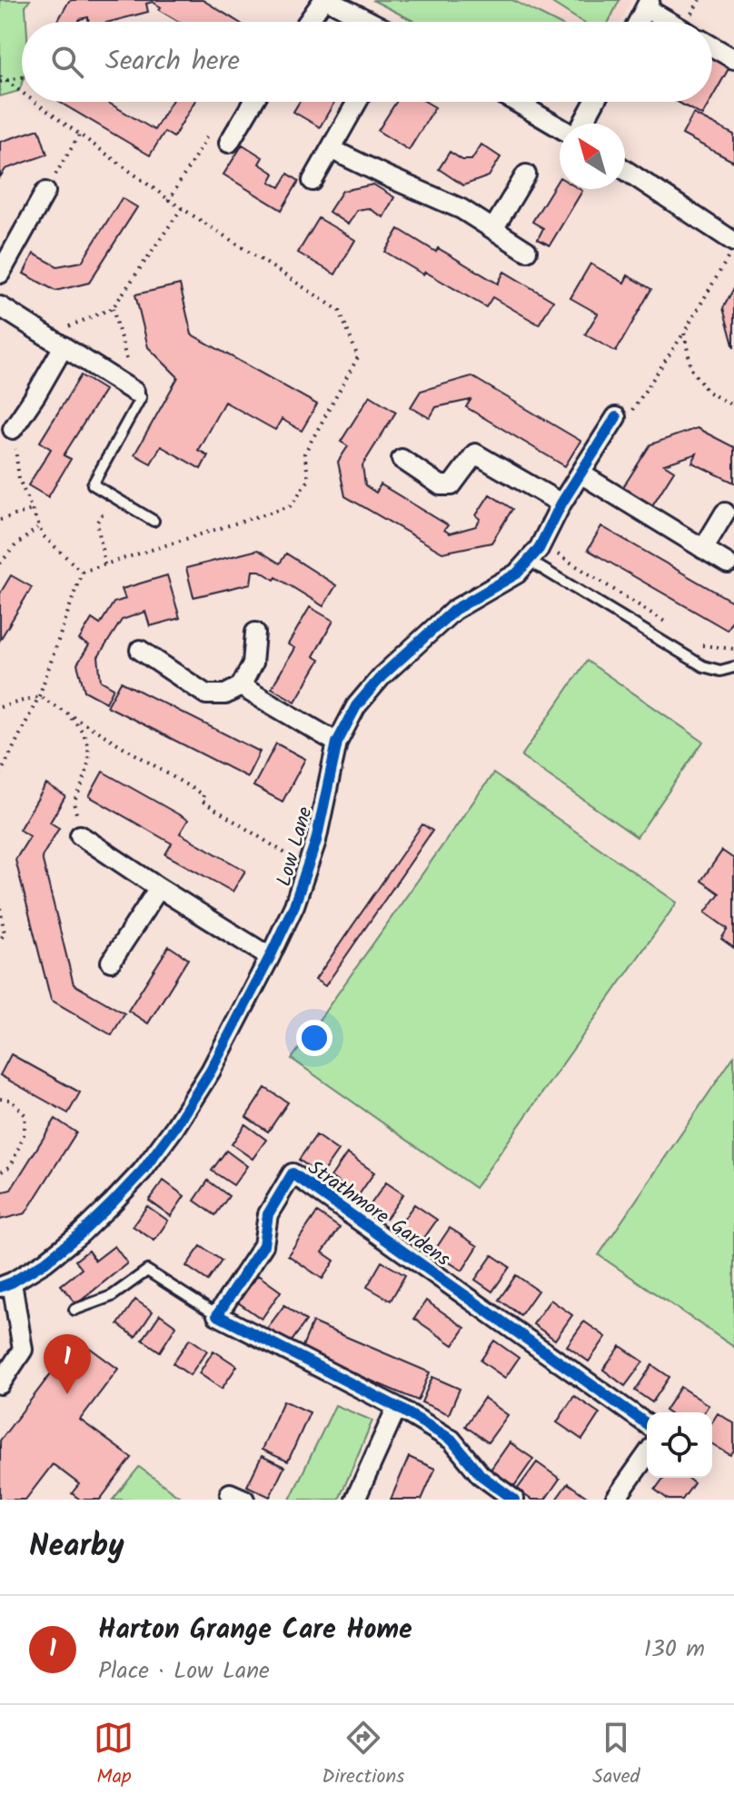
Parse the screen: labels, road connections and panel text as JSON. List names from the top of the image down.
{
  "streets": {
    "street": ["Low Lane", "Strathmore Gardens"]
  },
  "north": "top left",
  "page": {
    "search": "Search here",
    "pins": "1",
    "heading": "Nearby",
    "list": [
      {
        "mark": "1",
        "name": "Harton Grange Care Home",
        "note": "Place · Low Lane",
        "value": "130 m"
      }
    ],
    "nav": ["Map", "Directions", "Saved"]
  }
}
